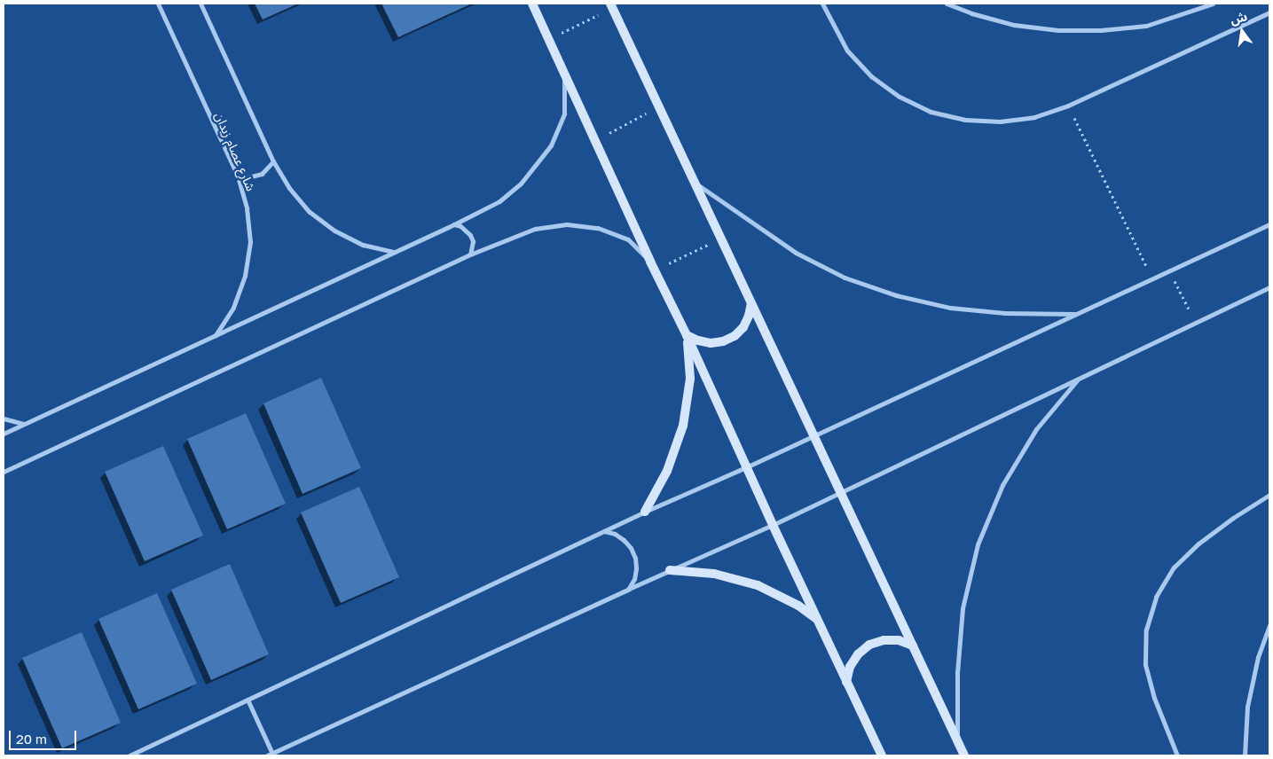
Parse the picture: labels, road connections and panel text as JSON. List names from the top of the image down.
{
  "streets": {
    "street": ["شارع عصام زيدان"]
  },
  "scale_bar": "20 m",
  "north": "top"
}
